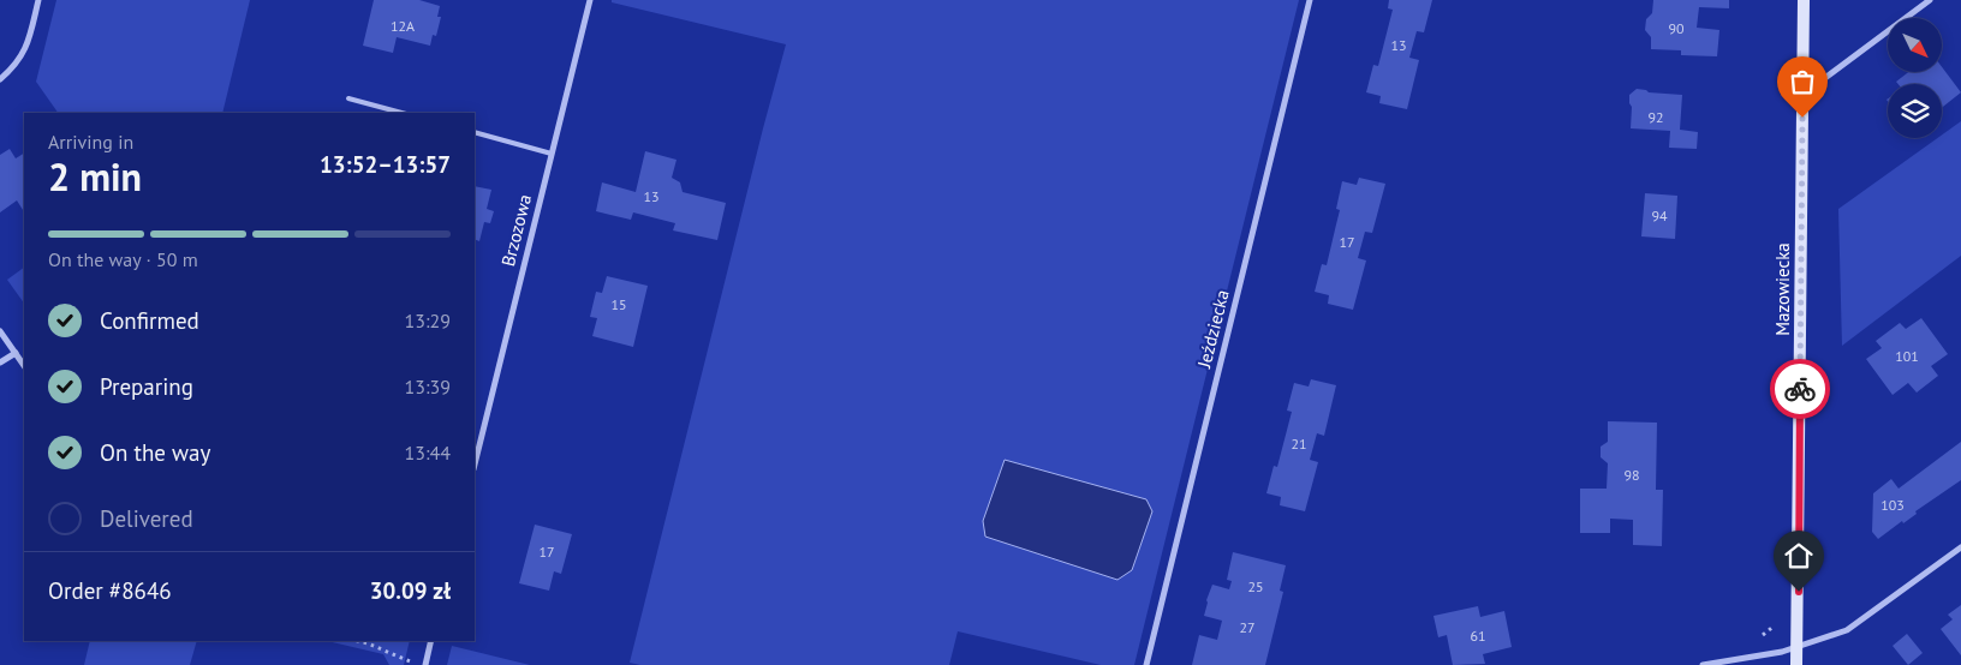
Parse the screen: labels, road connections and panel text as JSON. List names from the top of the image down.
{
  "streets": {
    "street": ["Brzozowa", "Mazowiecka", "Jeździecka"]
  },
  "house_numbers": [
    "12A",
    "90",
    "13",
    "92",
    "13",
    "94",
    "17",
    "15",
    "101",
    "21",
    "98",
    "103",
    "17",
    "25",
    "27",
    "61"
  ],
  "north": "bottom right",
  "page": {
    "heading": ["2 min", "Arriving in", "13:52–13:57"],
    "panel": ["Order #8646", "30.09 zł"],
    "bar": "On the way · 50 m",
    "list": [
      ["Confirmed", "13:29"],
      ["Preparing", "13:39"],
      ["On the way", "13:44"],
      "Delivered"
    ]
  }
}
